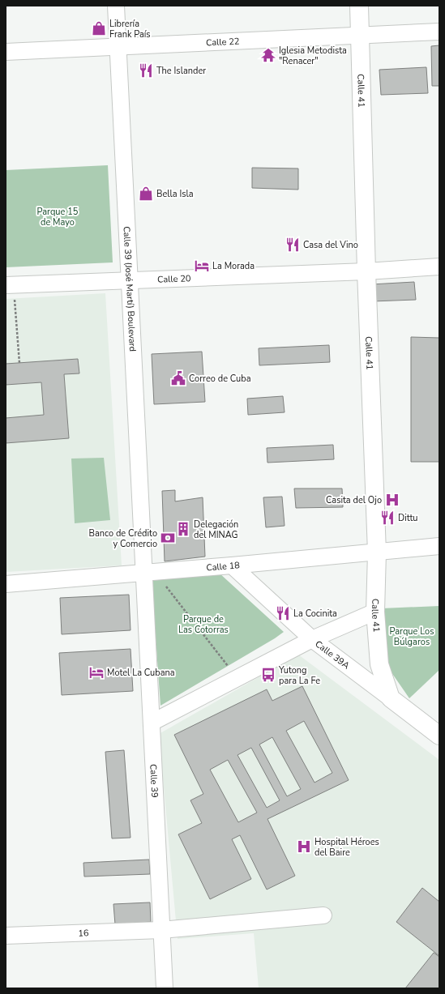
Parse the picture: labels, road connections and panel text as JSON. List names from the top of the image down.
{
  "streets": {
    "main road": ["Calle 41", "Calle 39A"],
    "street": [
      "Calle 22",
      "Calle 20",
      "Calle 39 (José Martí) Boulevard",
      "Calle 18",
      "Calle 39",
      "16"
    ]
  },
  "crossings": [
    ["Calle 22", "Calle 41"],
    ["Calle 22", "Calle 39 (José Martí) Boulevard"],
    ["Calle 41", "Calle 20"],
    ["Calle 41", "Calle 18"],
    ["Calle 41", "Calle 39A"],
    ["Calle 20", "Calle 39 (José Martí) Boulevard"],
    ["Calle 39 (José Martí) Boulevard", "Calle 18"],
    ["Calle 39 (José Martí) Boulevard", "Calle 39"],
    ["Calle 18", "Calle 39A"],
    ["Calle 18", "Calle 39"],
    ["Calle 39", "16"]
  ],
  "parks": ["Parque 15 de Mayo", "Parque de Las Cotorras", "Parque Los Búlgaros"],
  "places": {
    "shop": ["Librería Frank País", "Bella Isla"],
    "temple": ["Iglesia Metodista \"Renacer\""],
    "restaurant": [
      "The Islander",
      "Casa del Vino",
      "Dittu",
      "La Cocinita"
    ],
    "hotel": ["La Morada", "Motel La Cubana"],
    "public building": ["Correo de Cuba"],
    "hospital": ["Casita del Ojo", "Hospital Héroes del Baire"],
    "building": ["Delegación del MINAG"],
    "bank": ["Banco de Crédito y Comercio"],
    "bus stop": ["Yutong para La Fe"]
  }
}
